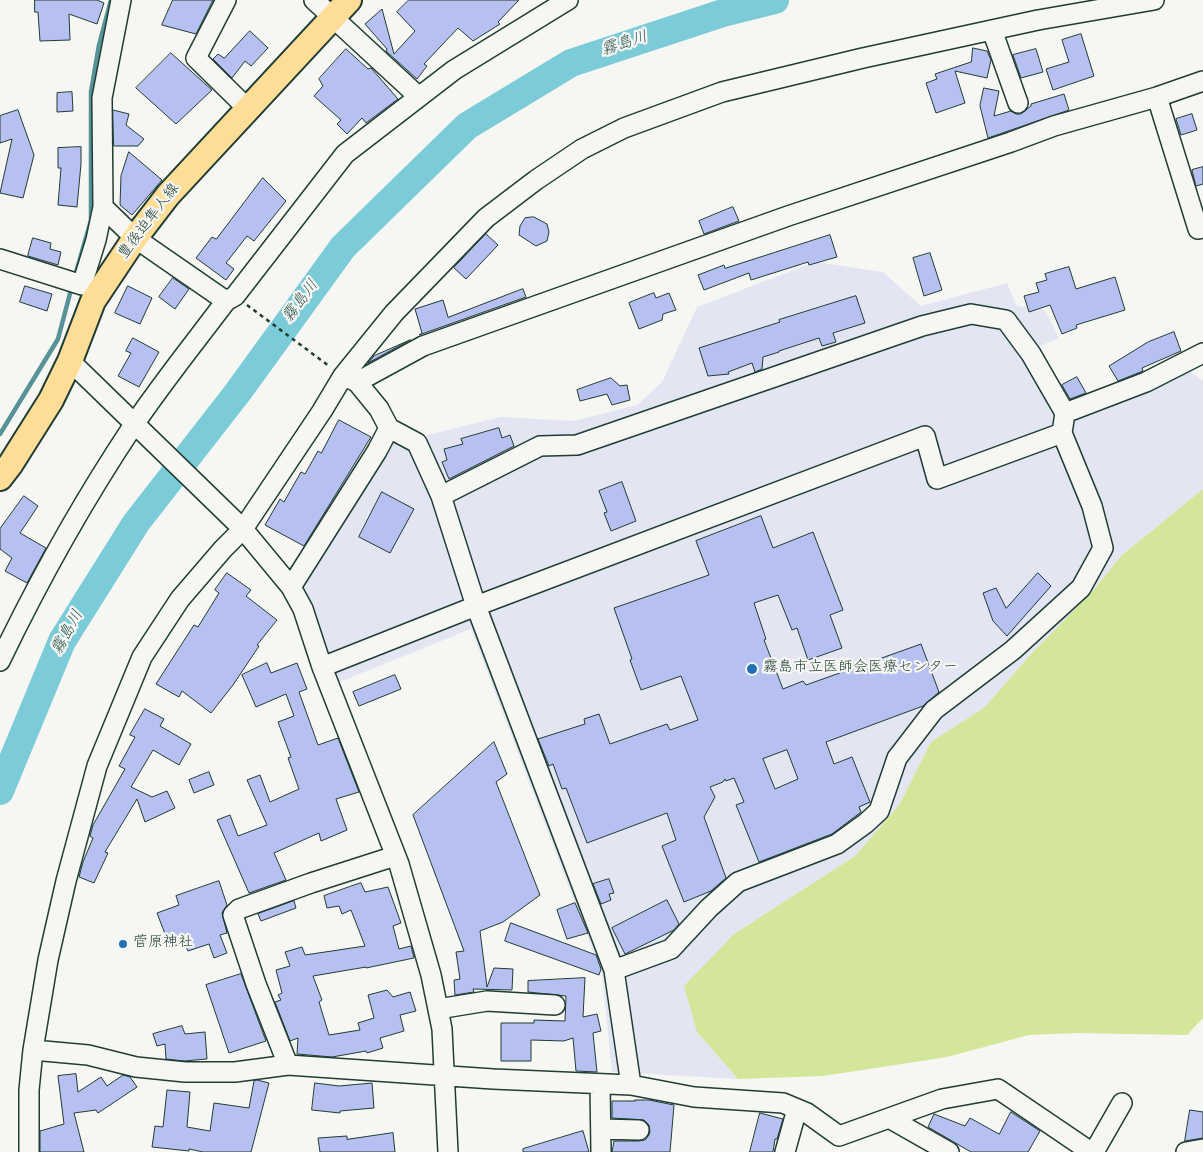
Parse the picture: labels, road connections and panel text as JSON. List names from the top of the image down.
{
  "streets": {
    "main road": ["豊後迫隼人線"]
  },
  "water": ["霧島川"],
  "places": ["霧島市立医師会医療センター", "菅原神社"]
}
